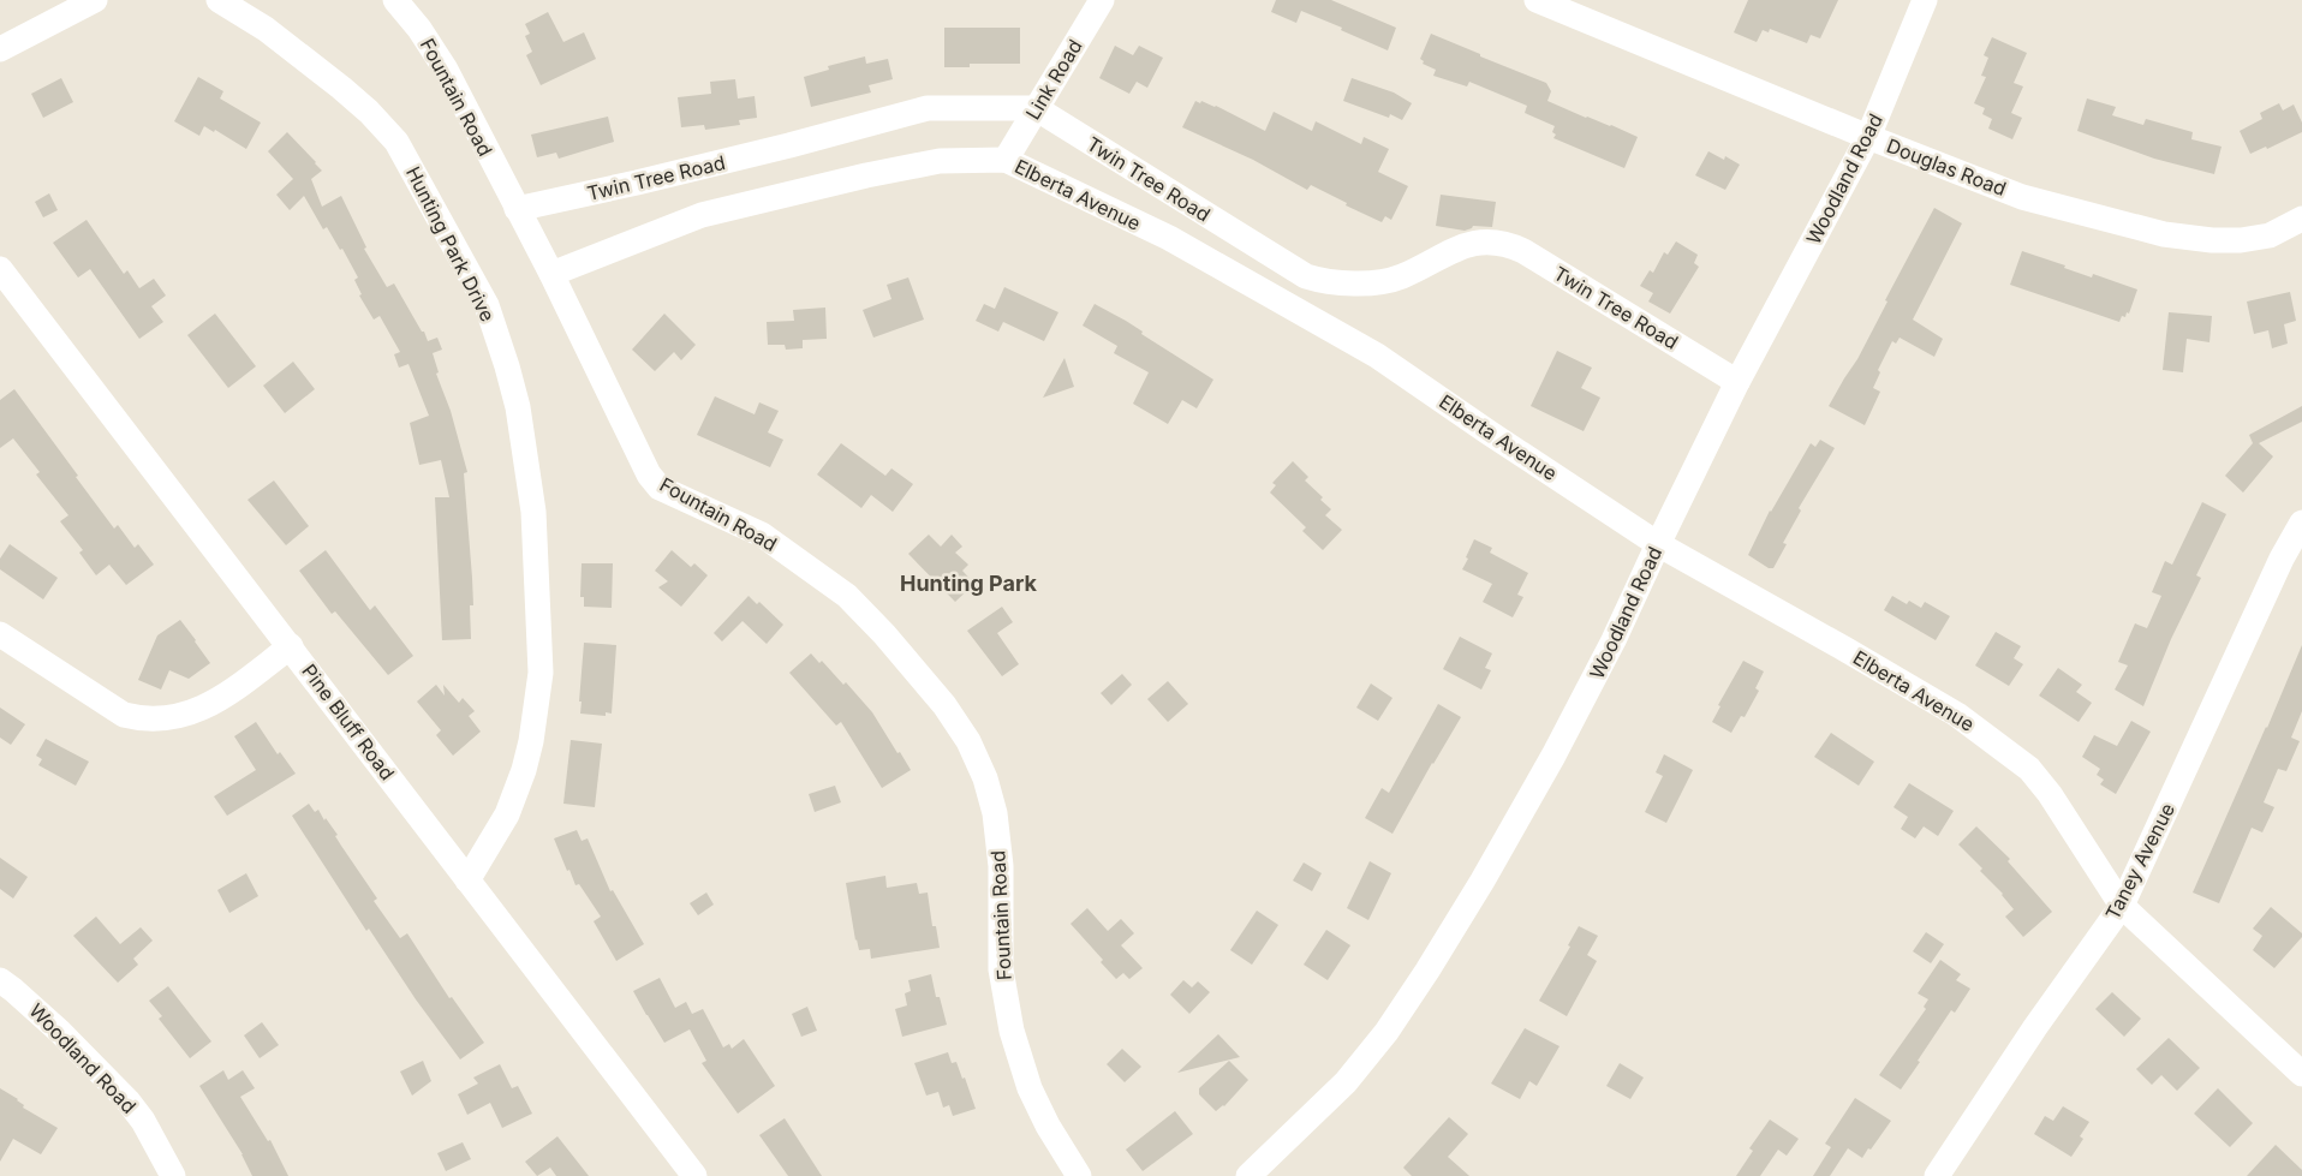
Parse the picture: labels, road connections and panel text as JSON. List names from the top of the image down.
{
  "streets": {
    "street": [
      "Link Road",
      "Fountain Road",
      "Douglas Road",
      "Twin Tree Road",
      "Woodland Road",
      "Elberta Avenue",
      "Hunting Park Drive",
      "Pine Bluff Road",
      "Taney Avenue"
    ]
  },
  "crossings": [
    ["Link Road", "Twin Tree Road"],
    ["Link Road", "Elberta Avenue"],
    ["Fountain Road", "Twin Tree Road"],
    ["Fountain Road", "Elberta Avenue"],
    ["Douglas Road", "Woodland Road"],
    ["Twin Tree Road", "Woodland Road"],
    ["Woodland Road", "Elberta Avenue"],
    ["Elberta Avenue", "Taney Avenue"],
    ["Hunting Park Drive", "Pine Bluff Road"]
  ],
  "districts": ["Hunting Park"]
}
